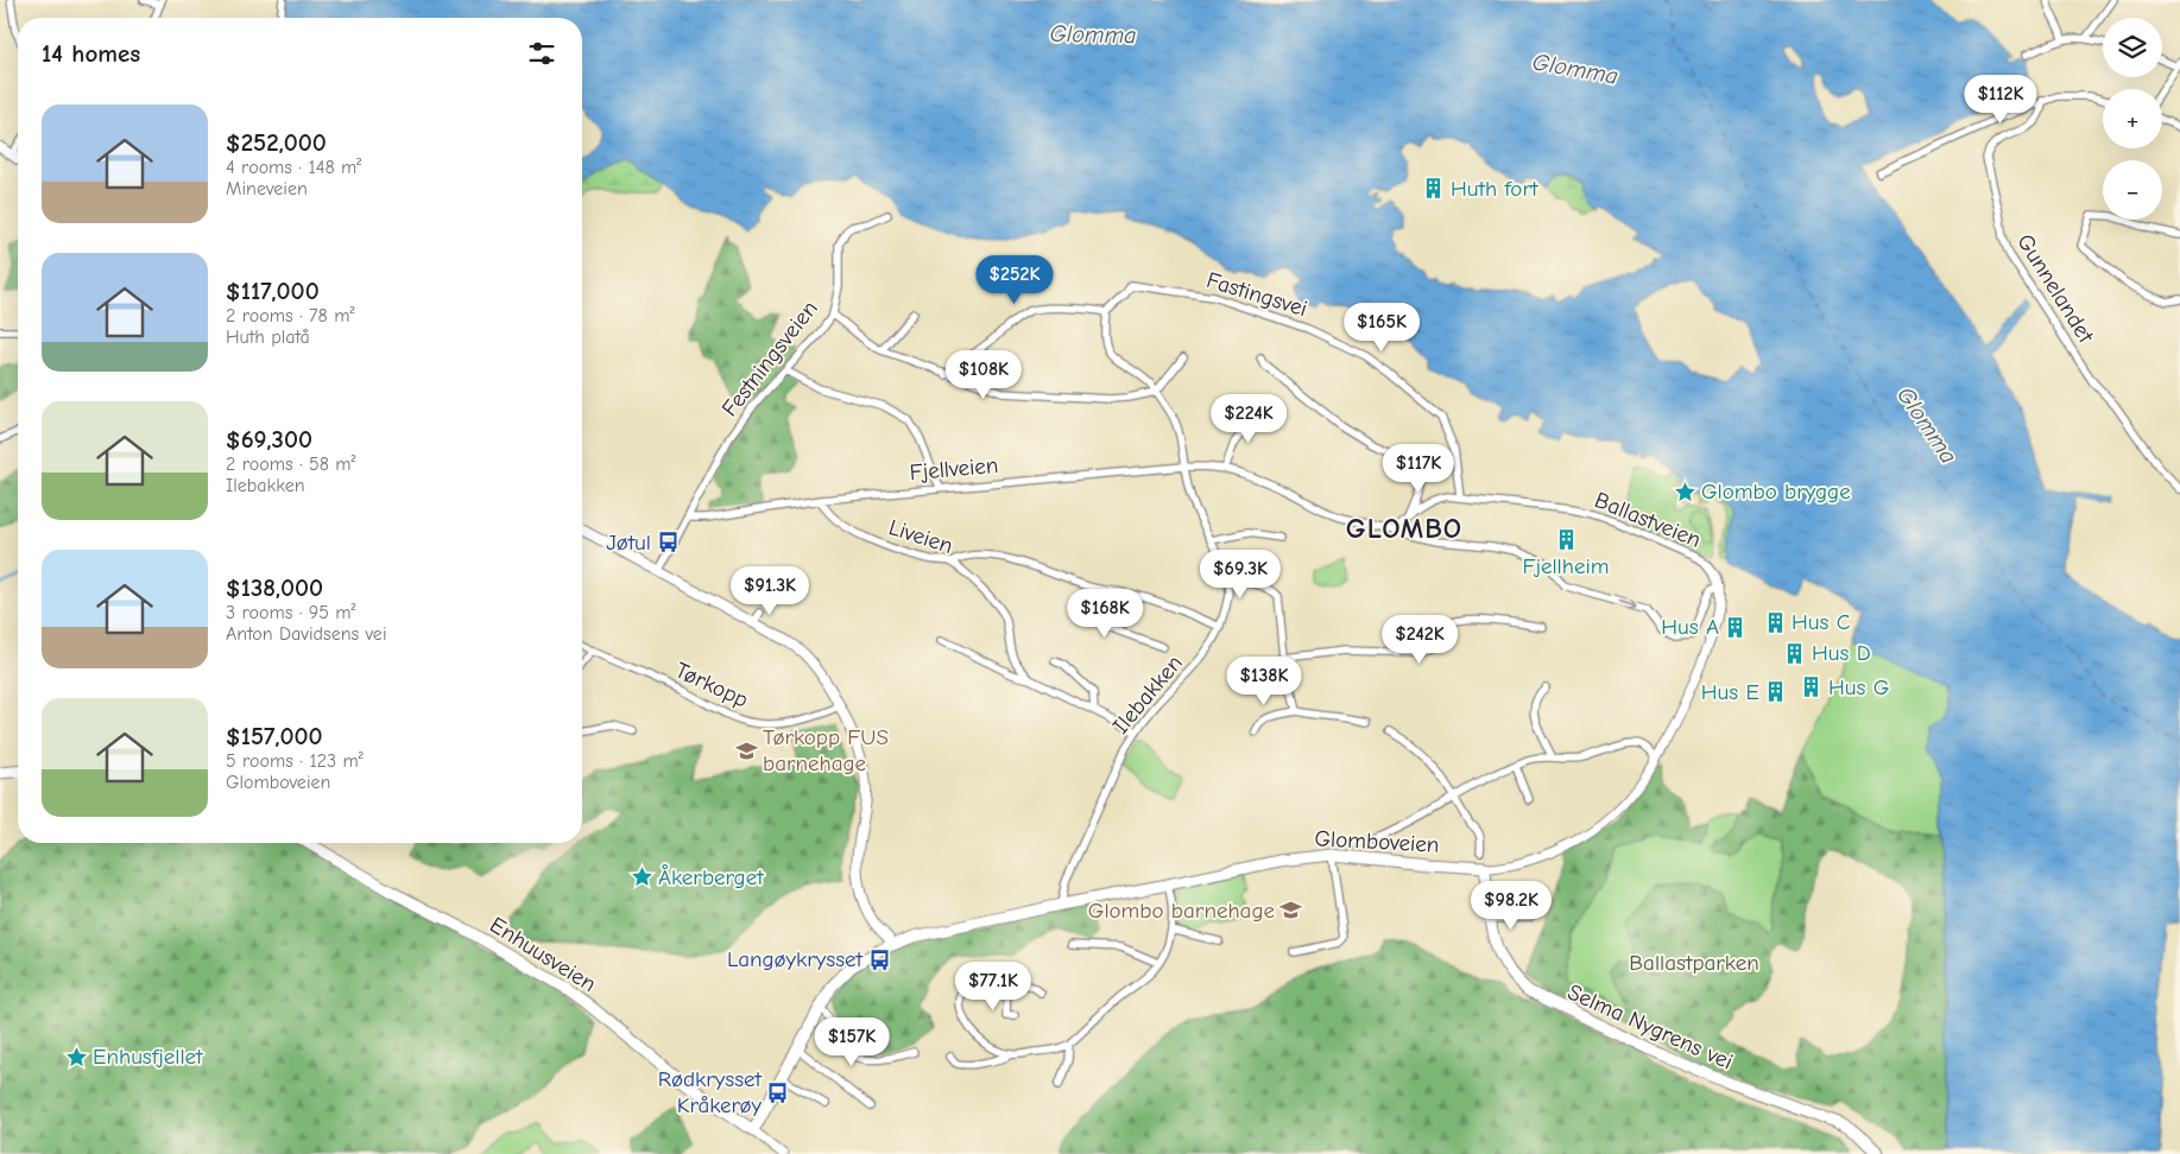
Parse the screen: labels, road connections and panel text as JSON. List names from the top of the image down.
{
  "streets": {
    "main road": ["Glomboveien", "Enhuusveien", "Selma Nygrens vei"],
    "street": [
      "Gunnelandet",
      "Fastingsvei",
      "Festningsveien",
      "Fjellveien",
      "Ballastveien",
      "Liveien",
      "Tørkopp",
      "Ilebakken"
    ]
  },
  "crossings": [
    ["Fastingsvei", "Ballastveien"],
    ["Fastingsvei", "Ilebakken"],
    ["Festningsveien", "Fjellveien"],
    ["Fjellveien", "Ballastveien"],
    ["Fjellveien", "Liveien"],
    ["Fjellveien", "Ilebakken"],
    ["Fjellveien", "Glomboveien"],
    ["Liveien", "Ilebakken"],
    ["Ilebakken", "Glomboveien"],
    ["Glomboveien", "Enhuusveien"],
    ["Glomboveien", "Selma Nygrens vei"]
  ],
  "districts": ["GLOMBO"],
  "water": ["Glomma"],
  "parks": ["Ballastparken"],
  "places": {
    "building": [
      "Huth fort",
      "Fjellheim",
      "Hus C",
      "Hus A",
      "Hus D",
      "Hus G",
      "Hus E"
    ],
    "place": ["Glombo brygge", "Åkerberget", "Enhusfjellet"],
    "bus stop": ["Jøtul", "Langøykrysset", "Rødkrysset Kråkerøy"],
    "school or university": ["Tørkopp FUS barnehage", "Glombo barnehage"]
  },
  "page": {
    "map_buttons": ["+", "−"],
    "heading": "14 homes",
    "price": [
      "$112K",
      "$252K",
      "$165K",
      "$108K",
      "$224K",
      "$117K",
      "$69.3K",
      "$91.3K",
      "$168K",
      "$242K",
      "$138K",
      "$98.2K",
      "$77.1K",
      "$157K"
    ],
    "list": [
      {
        "name": "$252,000",
        "note": "4 rooms · 148 m² · Mineveien"
      },
      {
        "name": "$117,000",
        "note": "2 rooms · 78 m² · Huth platå"
      },
      {
        "name": "$69,300",
        "note": "2 rooms · 58 m² · Ilebakken"
      },
      {
        "name": "$138,000",
        "note": "3 rooms · 95 m² · Anton Davidsens vei"
      },
      {
        "name": "$157,000",
        "note": "5 rooms · 123 m² · Glomboveien"
      }
    ]
  }
}
